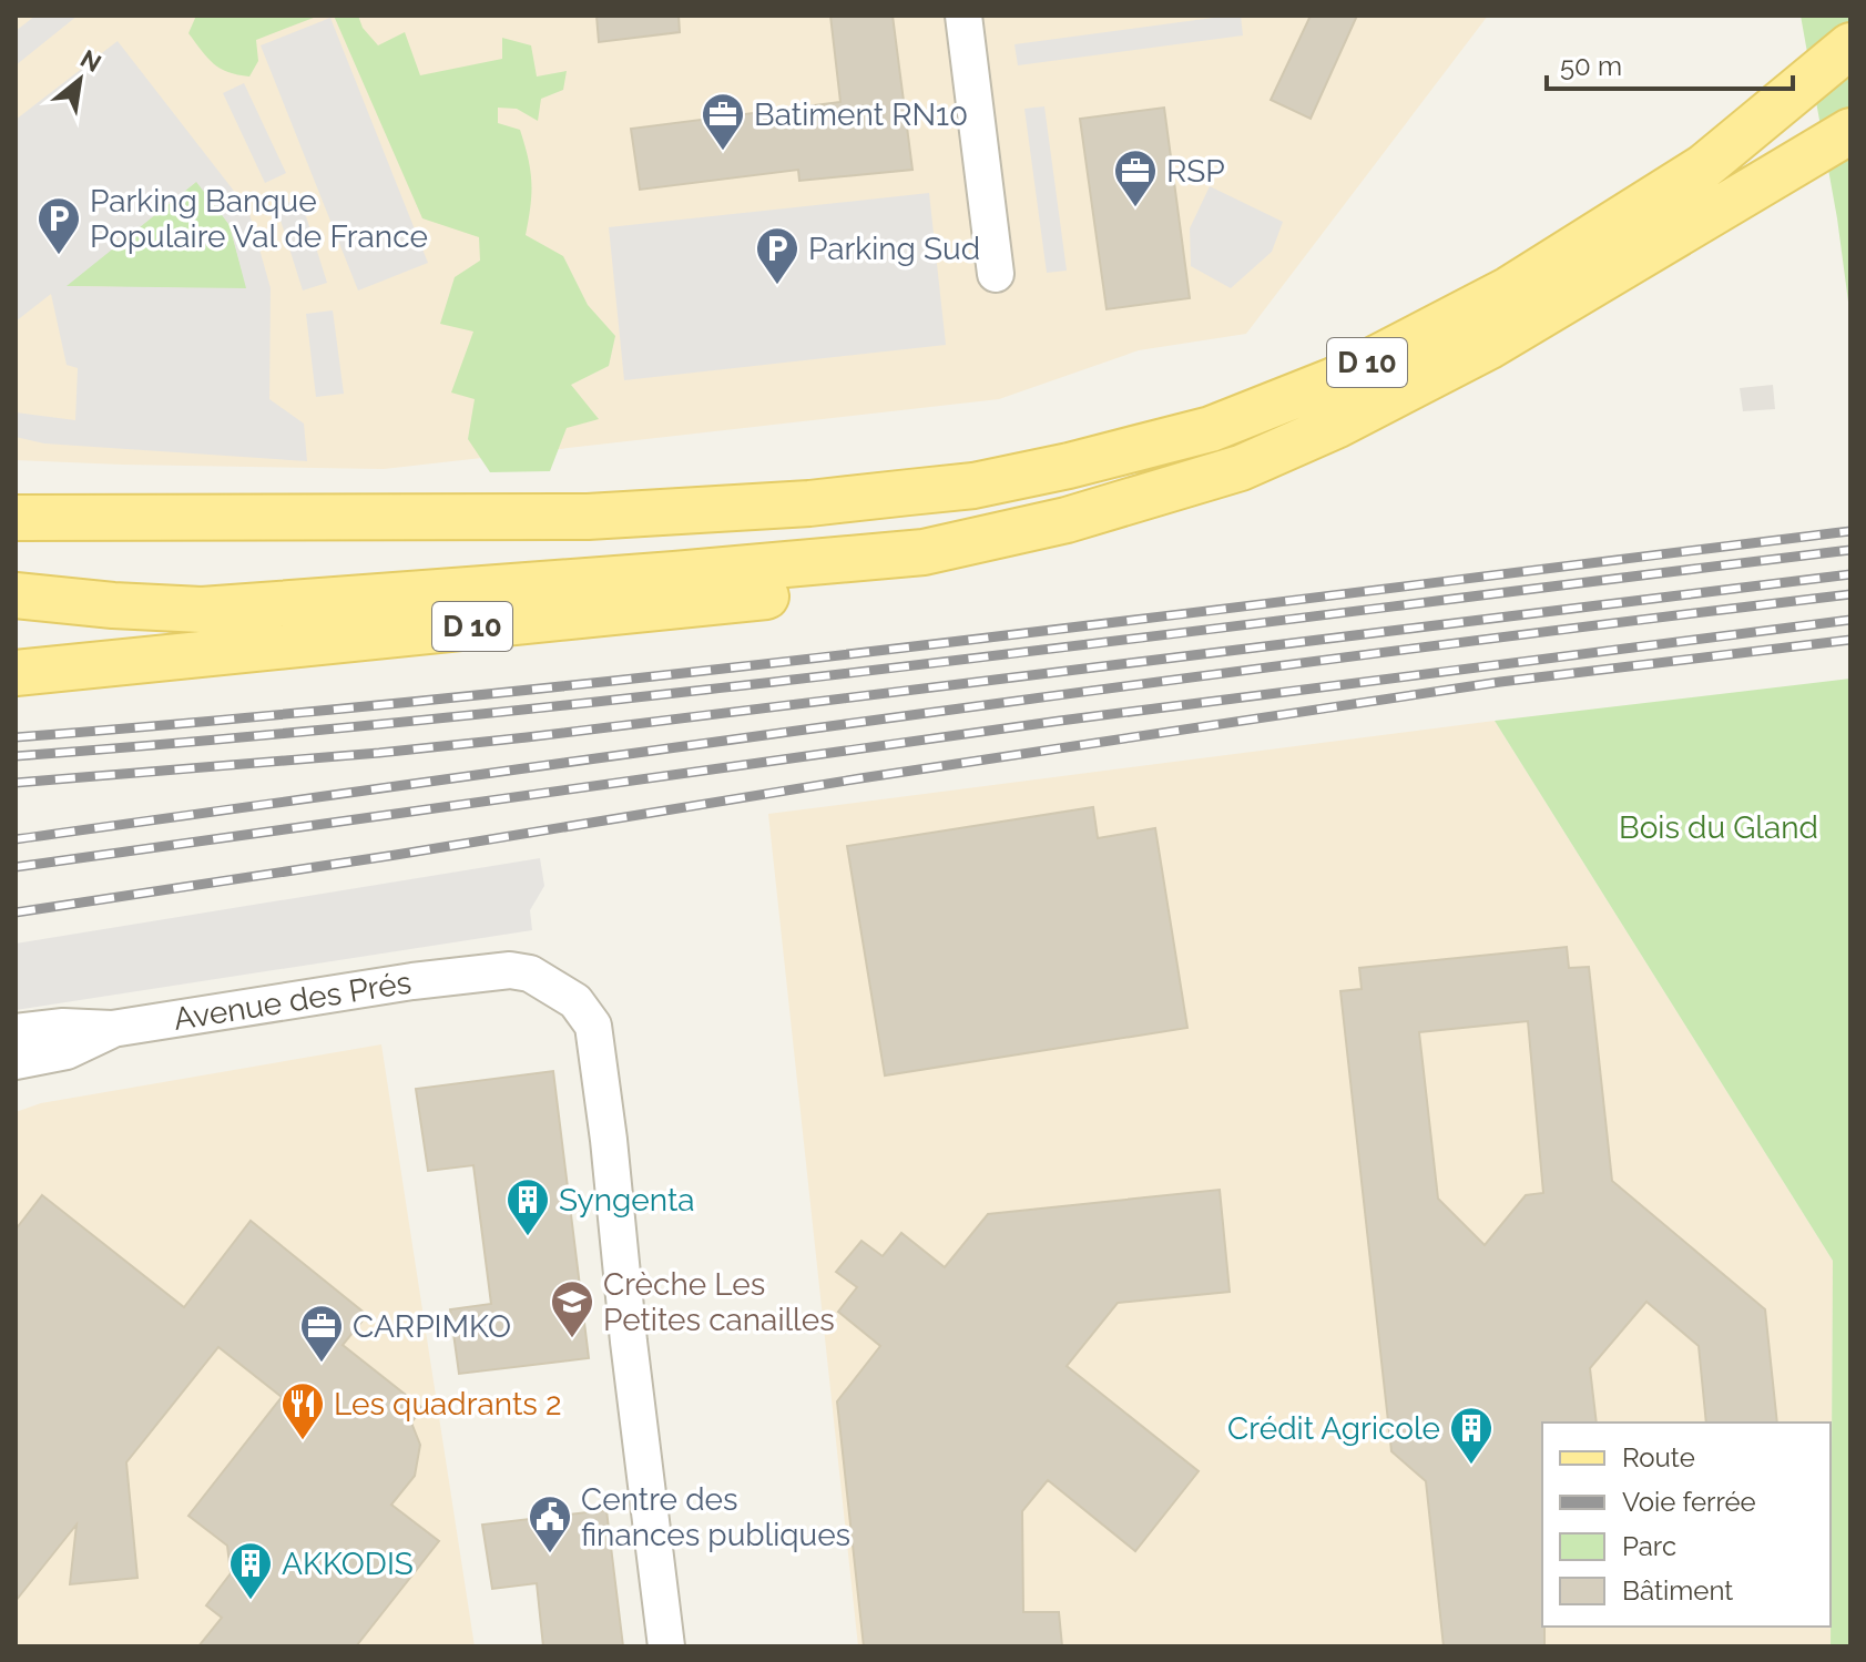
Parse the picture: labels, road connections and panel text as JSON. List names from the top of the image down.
{
  "streets": {
    "main road": ["D 10"],
    "street": ["Avenue des Prés"]
  },
  "parks": ["Bois du Gland"],
  "places": {
    "office": ["Batiment RN10", "RSP", "CARPIMKO"],
    "parking": ["Parking Banque Populaire Val de France", "Parking Sud"],
    "building": ["Syngenta", "Crédit Agricole", "AKKODIS"],
    "school or university": ["Crèche Les Petites canailles"],
    "restaurant": ["Les quadrants 2"],
    "public building": ["Centre des finances publiques"]
  },
  "legend": [
    "Route",
    "Voie ferrée",
    "Parc",
    "Bâtiment"
  ],
  "scale_bar": "50 m",
  "north": "top right"
}
